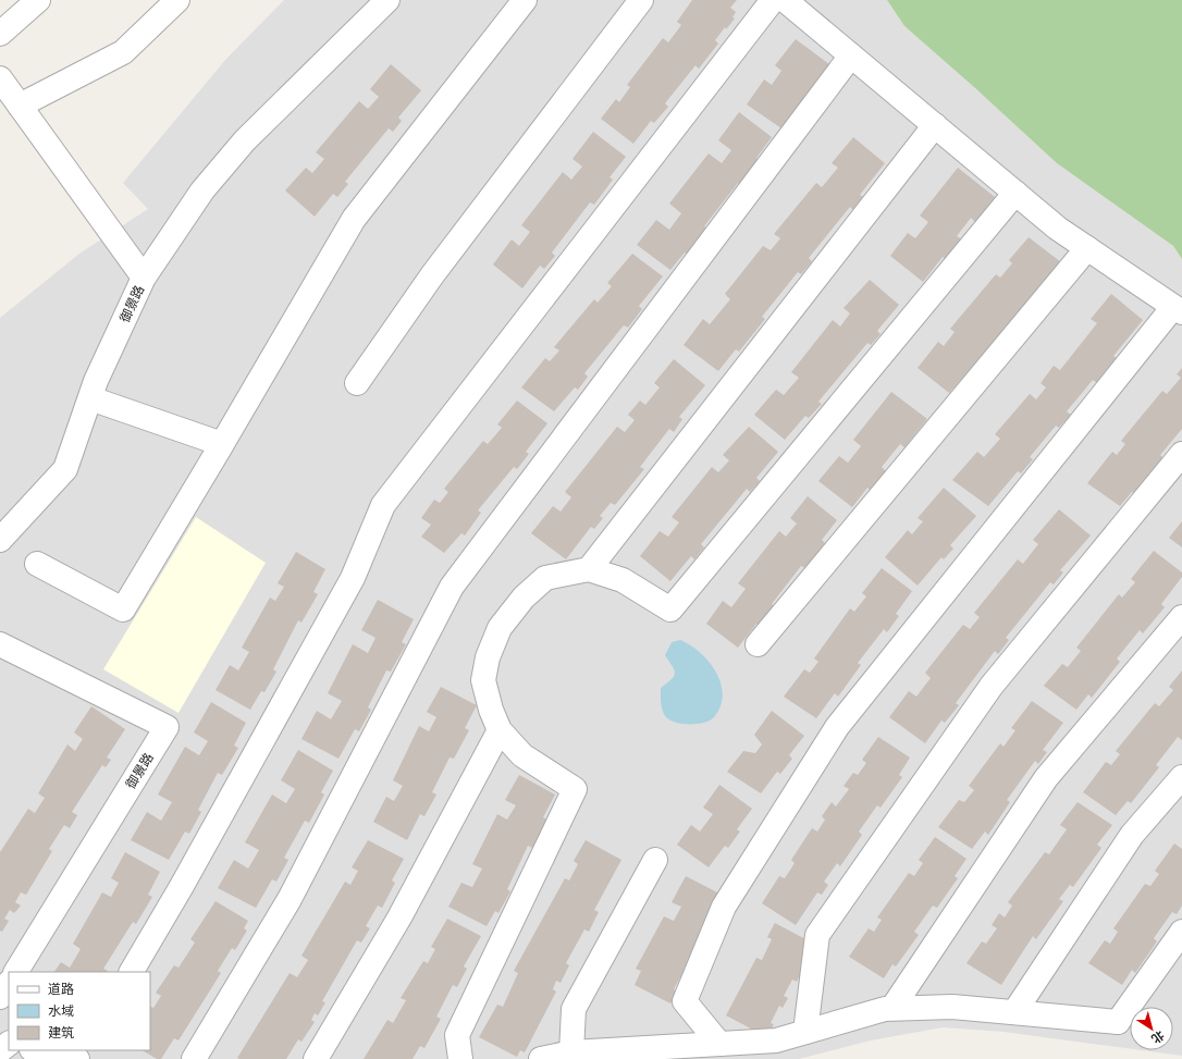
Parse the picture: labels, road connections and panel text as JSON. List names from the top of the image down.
{
  "streets": {
    "street": ["御景路"]
  },
  "legend": ["道路", "水域", "建筑"],
  "north": "bottom right"
}
